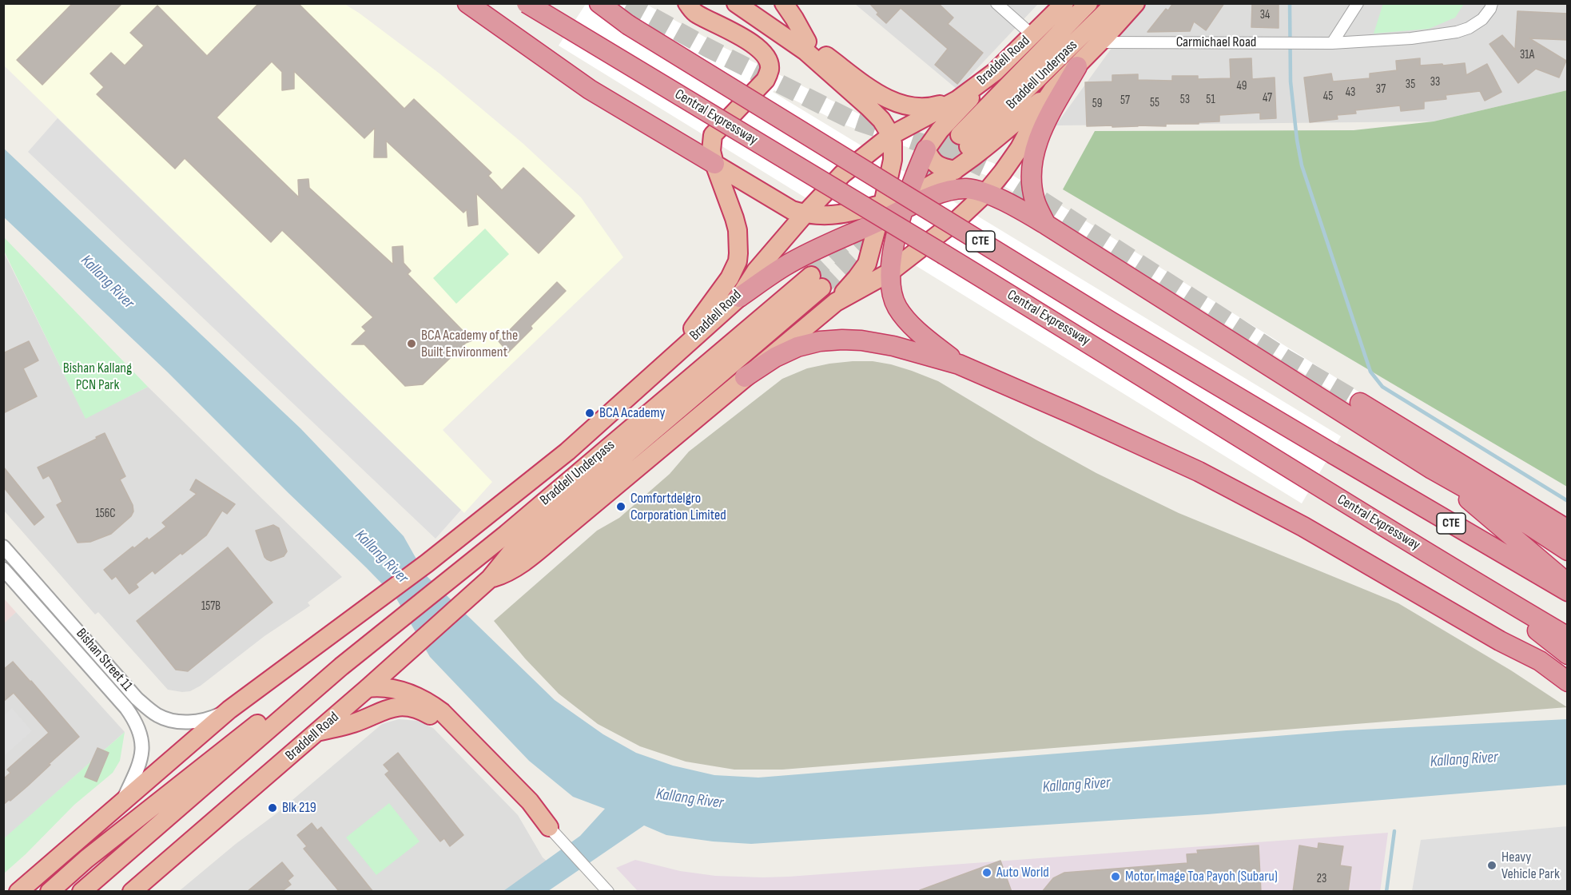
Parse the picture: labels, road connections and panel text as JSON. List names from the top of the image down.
{
  "streets": {
    "highway": [
      "Braddell Road",
      "Braddell Underpass",
      "Central Expressway",
      "CTE"
    ],
    "street": ["Carmichael Road", "Bishan Street 11"]
  },
  "crossings": [
    ["Braddell Road", "Braddell Underpass"],
    ["Braddell Road", "Bishan Street 11"]
  ],
  "water": ["Kallang River"],
  "parks": ["Bishan Kallang PCN Park"],
  "places": [
    "BCA Academy of the Built Environment",
    "BCA Academy",
    "Comfortdelgro Corporation Limited",
    "Blk 219",
    "Heavy Vehicle Park",
    "Auto World",
    "Motor Image Toa Payoh (Subaru)"
  ],
  "house_numbers": [
    "34",
    "31A",
    "33",
    "35",
    "49",
    "37",
    "43",
    "45",
    "47",
    "53",
    "51",
    "57",
    "55",
    "59",
    "156C",
    "157B",
    "23"
  ]
}
